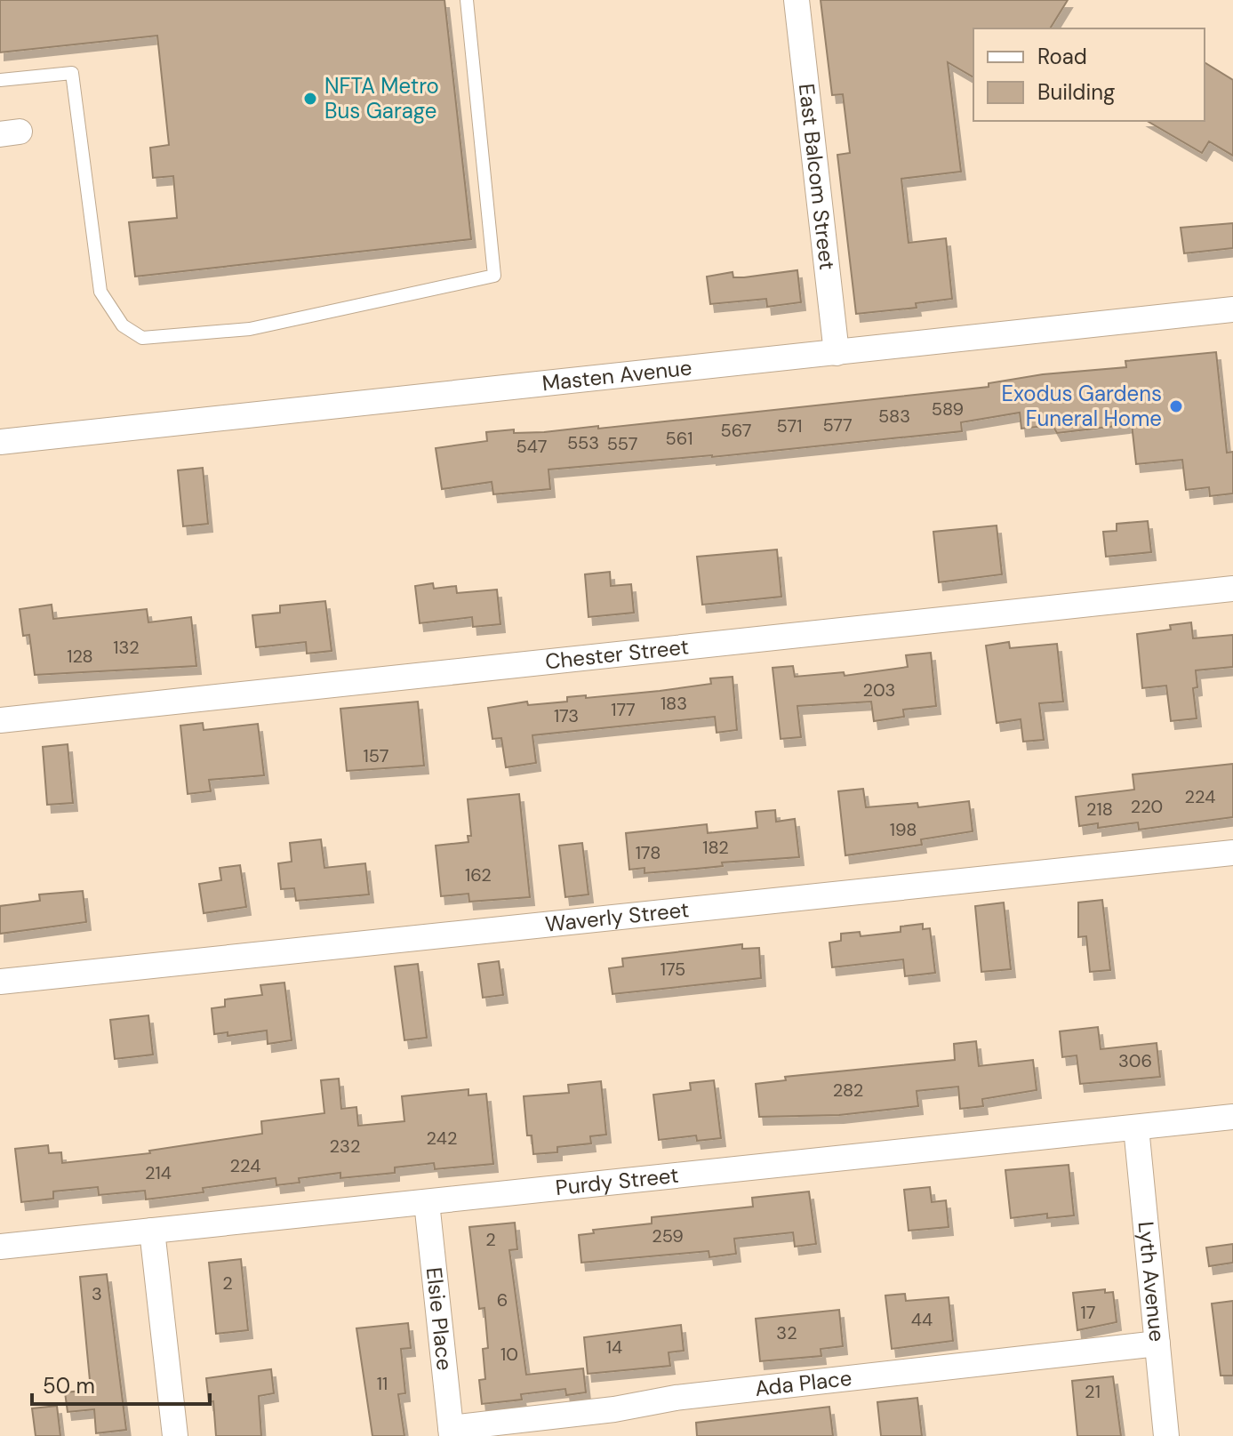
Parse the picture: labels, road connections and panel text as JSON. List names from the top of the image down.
{
  "streets": {
    "street": [
      "East Balcom Street",
      "Masten Avenue",
      "Chester Street",
      "Waverly Street",
      "Purdy Street",
      "Lyth Avenue",
      "Elsie Place",
      "Ada Place"
    ]
  },
  "crossings": [
    ["East Balcom Street", "Masten Avenue"],
    ["Purdy Street", "Lyth Avenue"],
    ["Purdy Street", "Elsie Place"],
    ["Lyth Avenue", "Ada Place"],
    ["Elsie Place", "Ada Place"]
  ],
  "places": ["NFTA Metro Bus Garage", "Exodus Gardens Funeral Home"],
  "house_numbers": [
    "589",
    "583",
    "577",
    "571",
    "567",
    "561",
    "553",
    "557",
    "547",
    "132",
    "128",
    "203",
    "183",
    "177",
    "173",
    "157",
    "224",
    "220",
    "218",
    "198",
    "182",
    "178",
    "162",
    "175",
    "306",
    "282",
    "242",
    "232",
    "224",
    "214",
    "259",
    "2",
    "2",
    "3",
    "6",
    "17",
    "44",
    "32",
    "14",
    "10",
    "11",
    "21"
  ],
  "legend": ["Road", "Building"],
  "scale_bar": "50 m"
}
